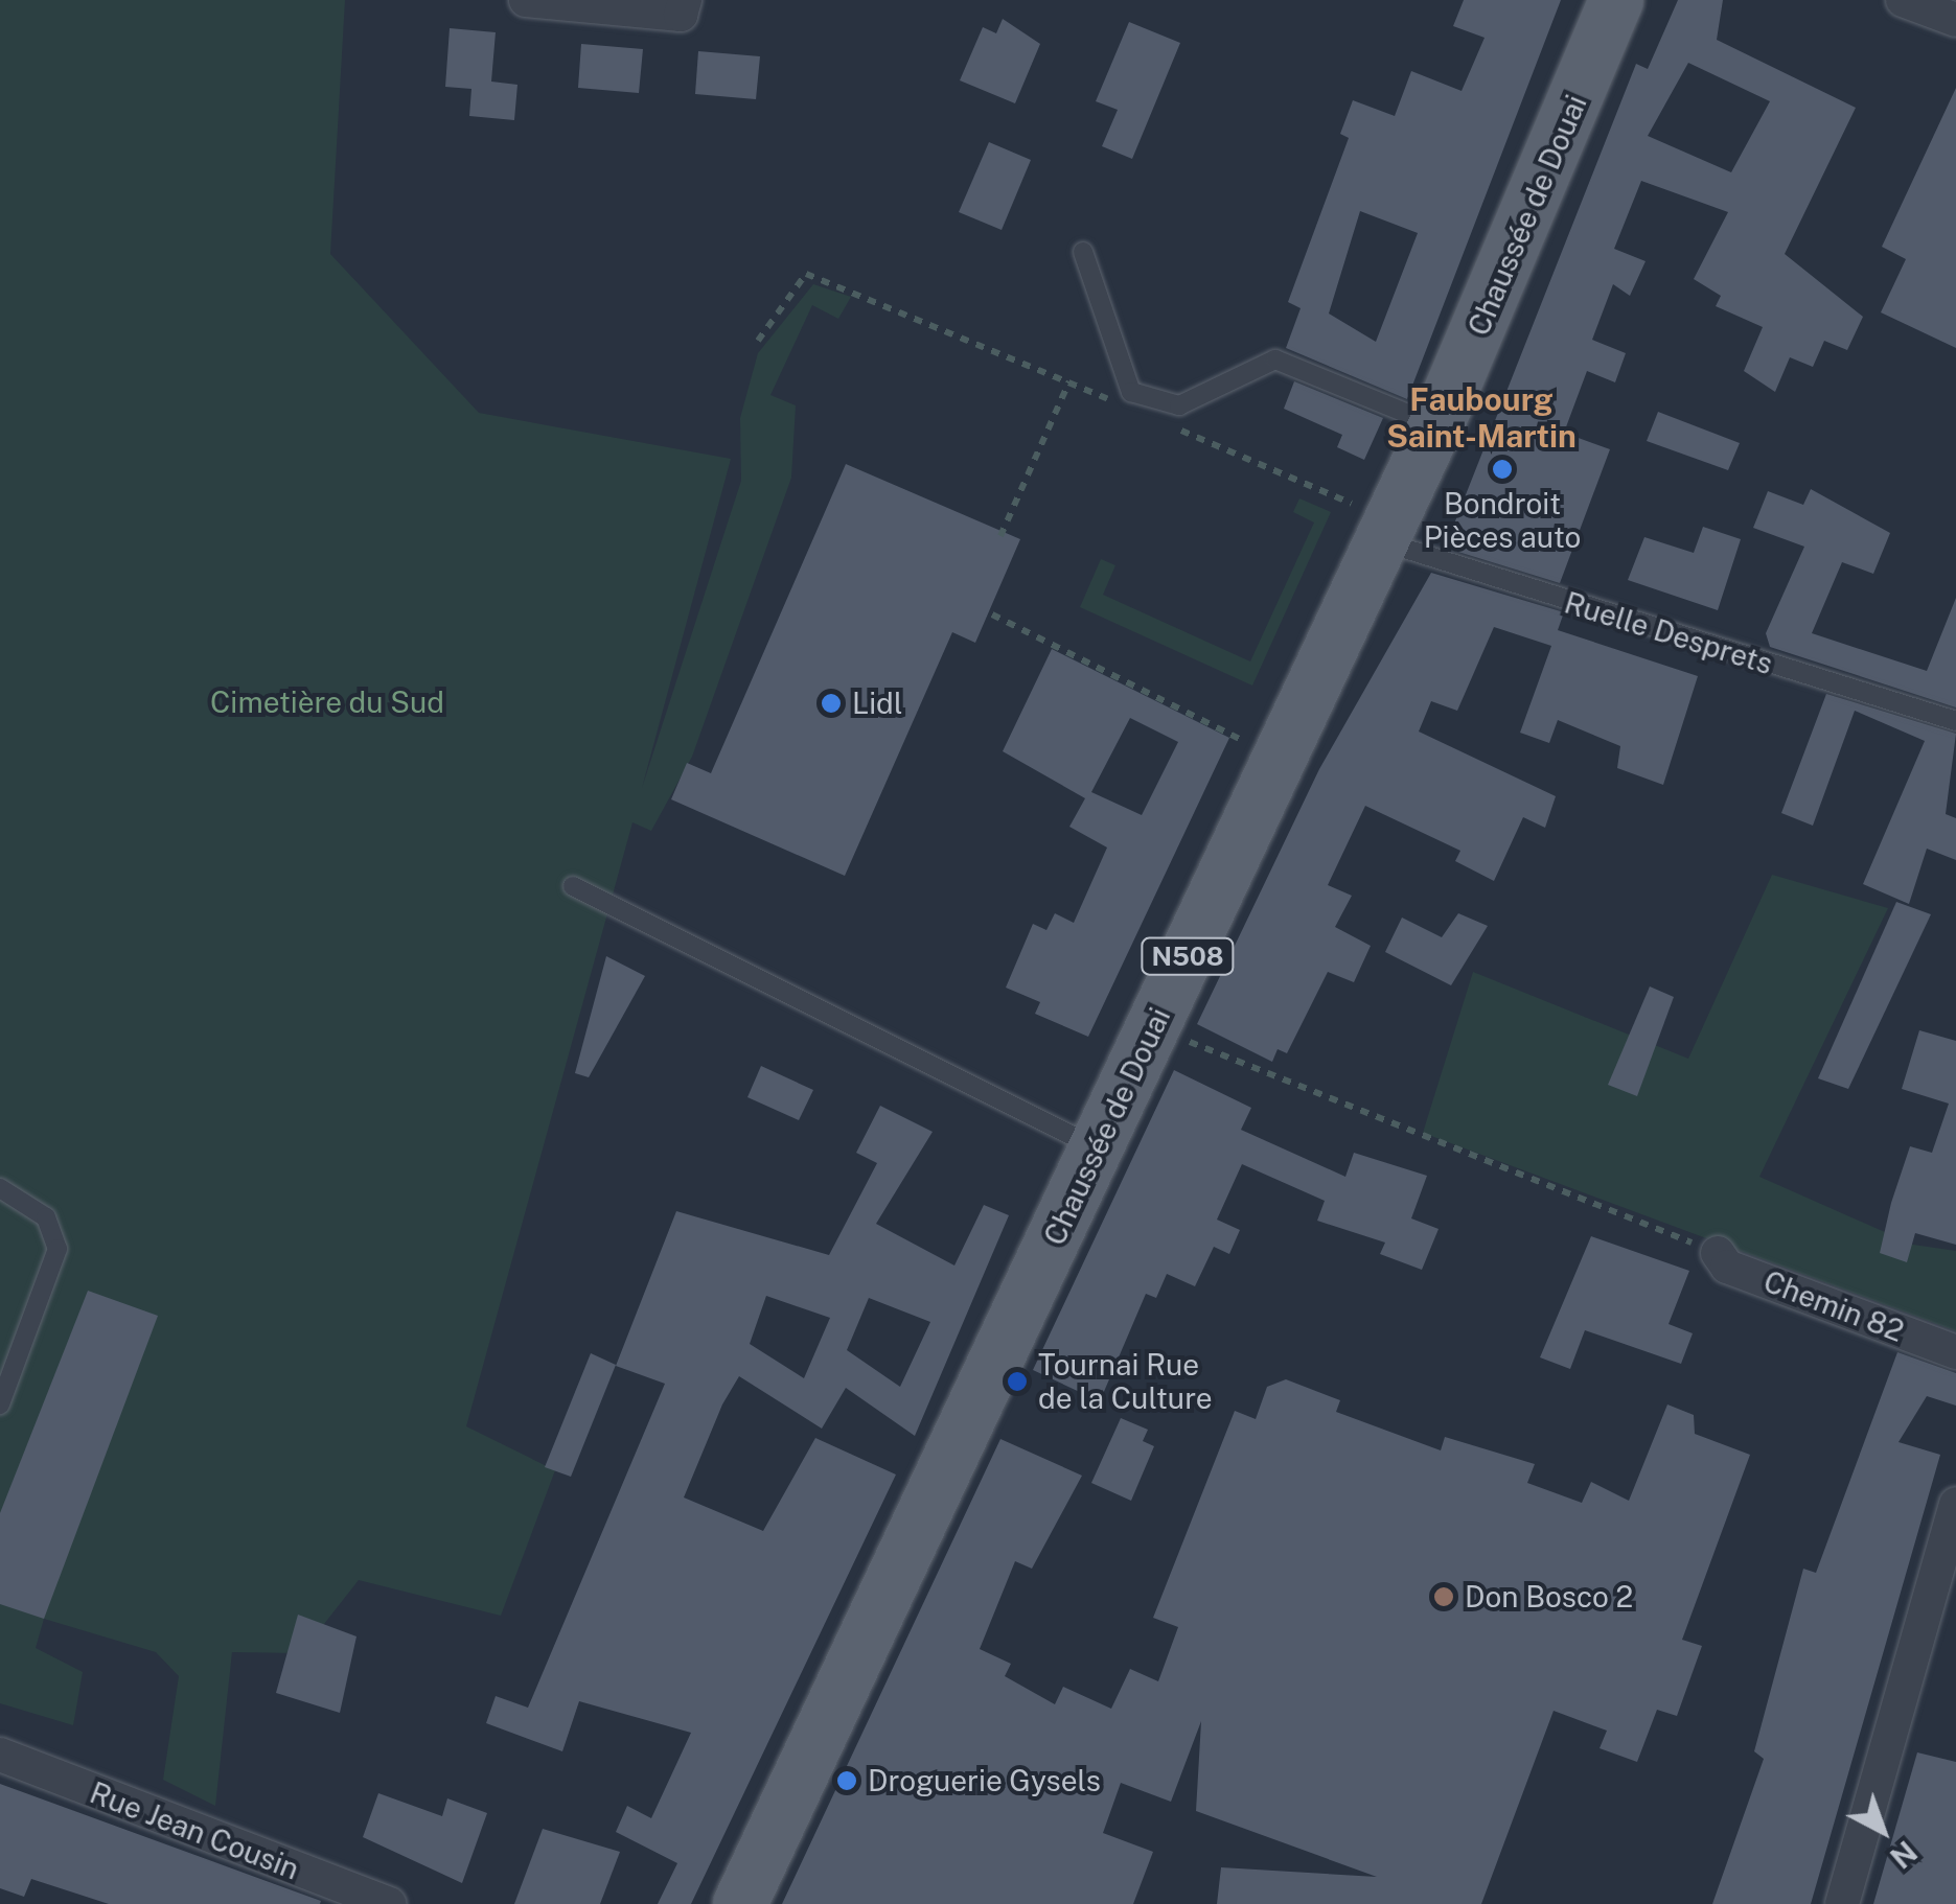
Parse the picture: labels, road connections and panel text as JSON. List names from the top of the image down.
{
  "streets": {
    "main road": ["Chaussée de Douai", "N508"],
    "street": ["Chemin 82", "Rue Jean Cousin"],
    "lane": ["Ruelle Desprets"]
  },
  "crossings": [
    ["Chaussée de Douai", "Ruelle Desprets"]
  ],
  "districts": ["Faubourg Saint-Martin"],
  "parks": ["Cimetière du Sud"],
  "places": [
    "Bondroit Pièces auto",
    "Lidl",
    "Tournai Rue de la Culture",
    "Don Bosco 2",
    "Droguerie Gysels"
  ],
  "north": "bottom right"
}
